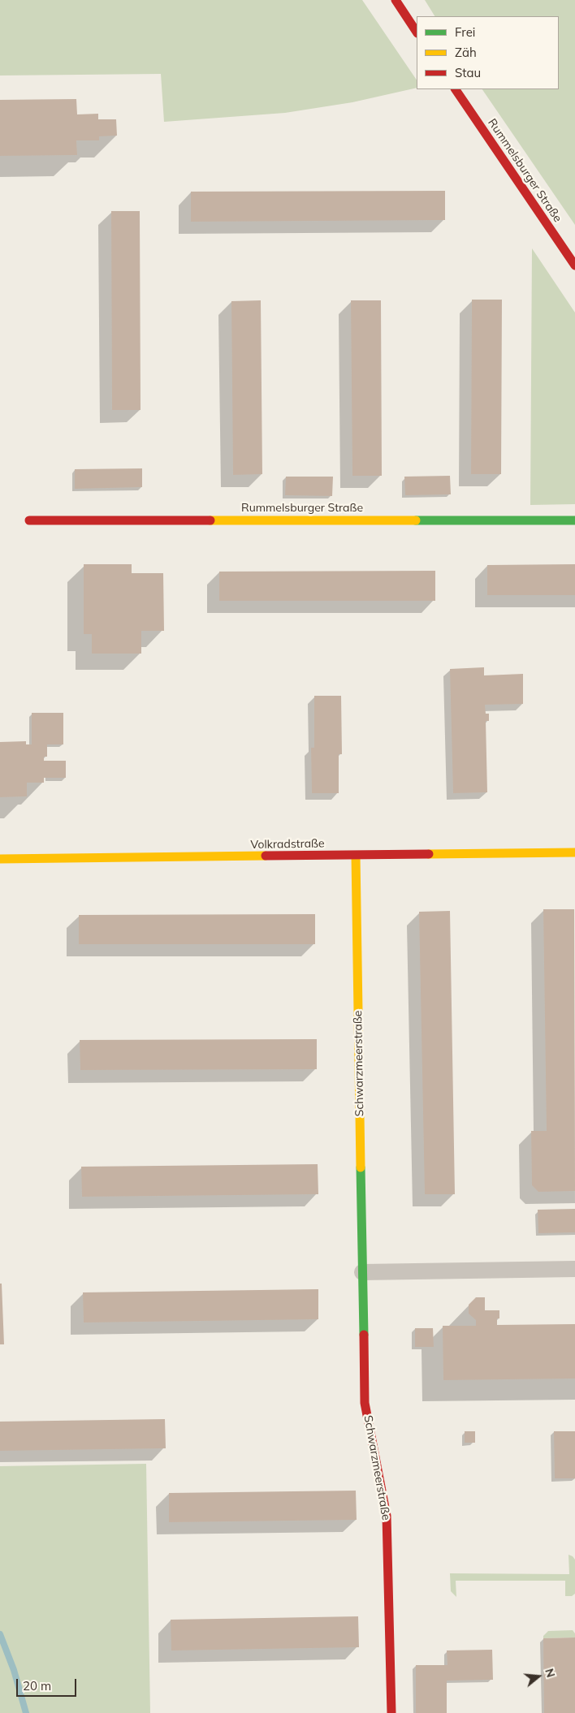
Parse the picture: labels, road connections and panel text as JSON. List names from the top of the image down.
{
  "streets": {
    "street": ["Rummelsburger Straße", "Volkradstraße", "Schwarzmeerstraße"]
  },
  "crossings": [
    ["Volkradstraße", "Schwarzmeerstraße"]
  ],
  "legend": ["Frei", "Zäh", "Stau"],
  "scale_bar": "20 m",
  "north": "right"
}
